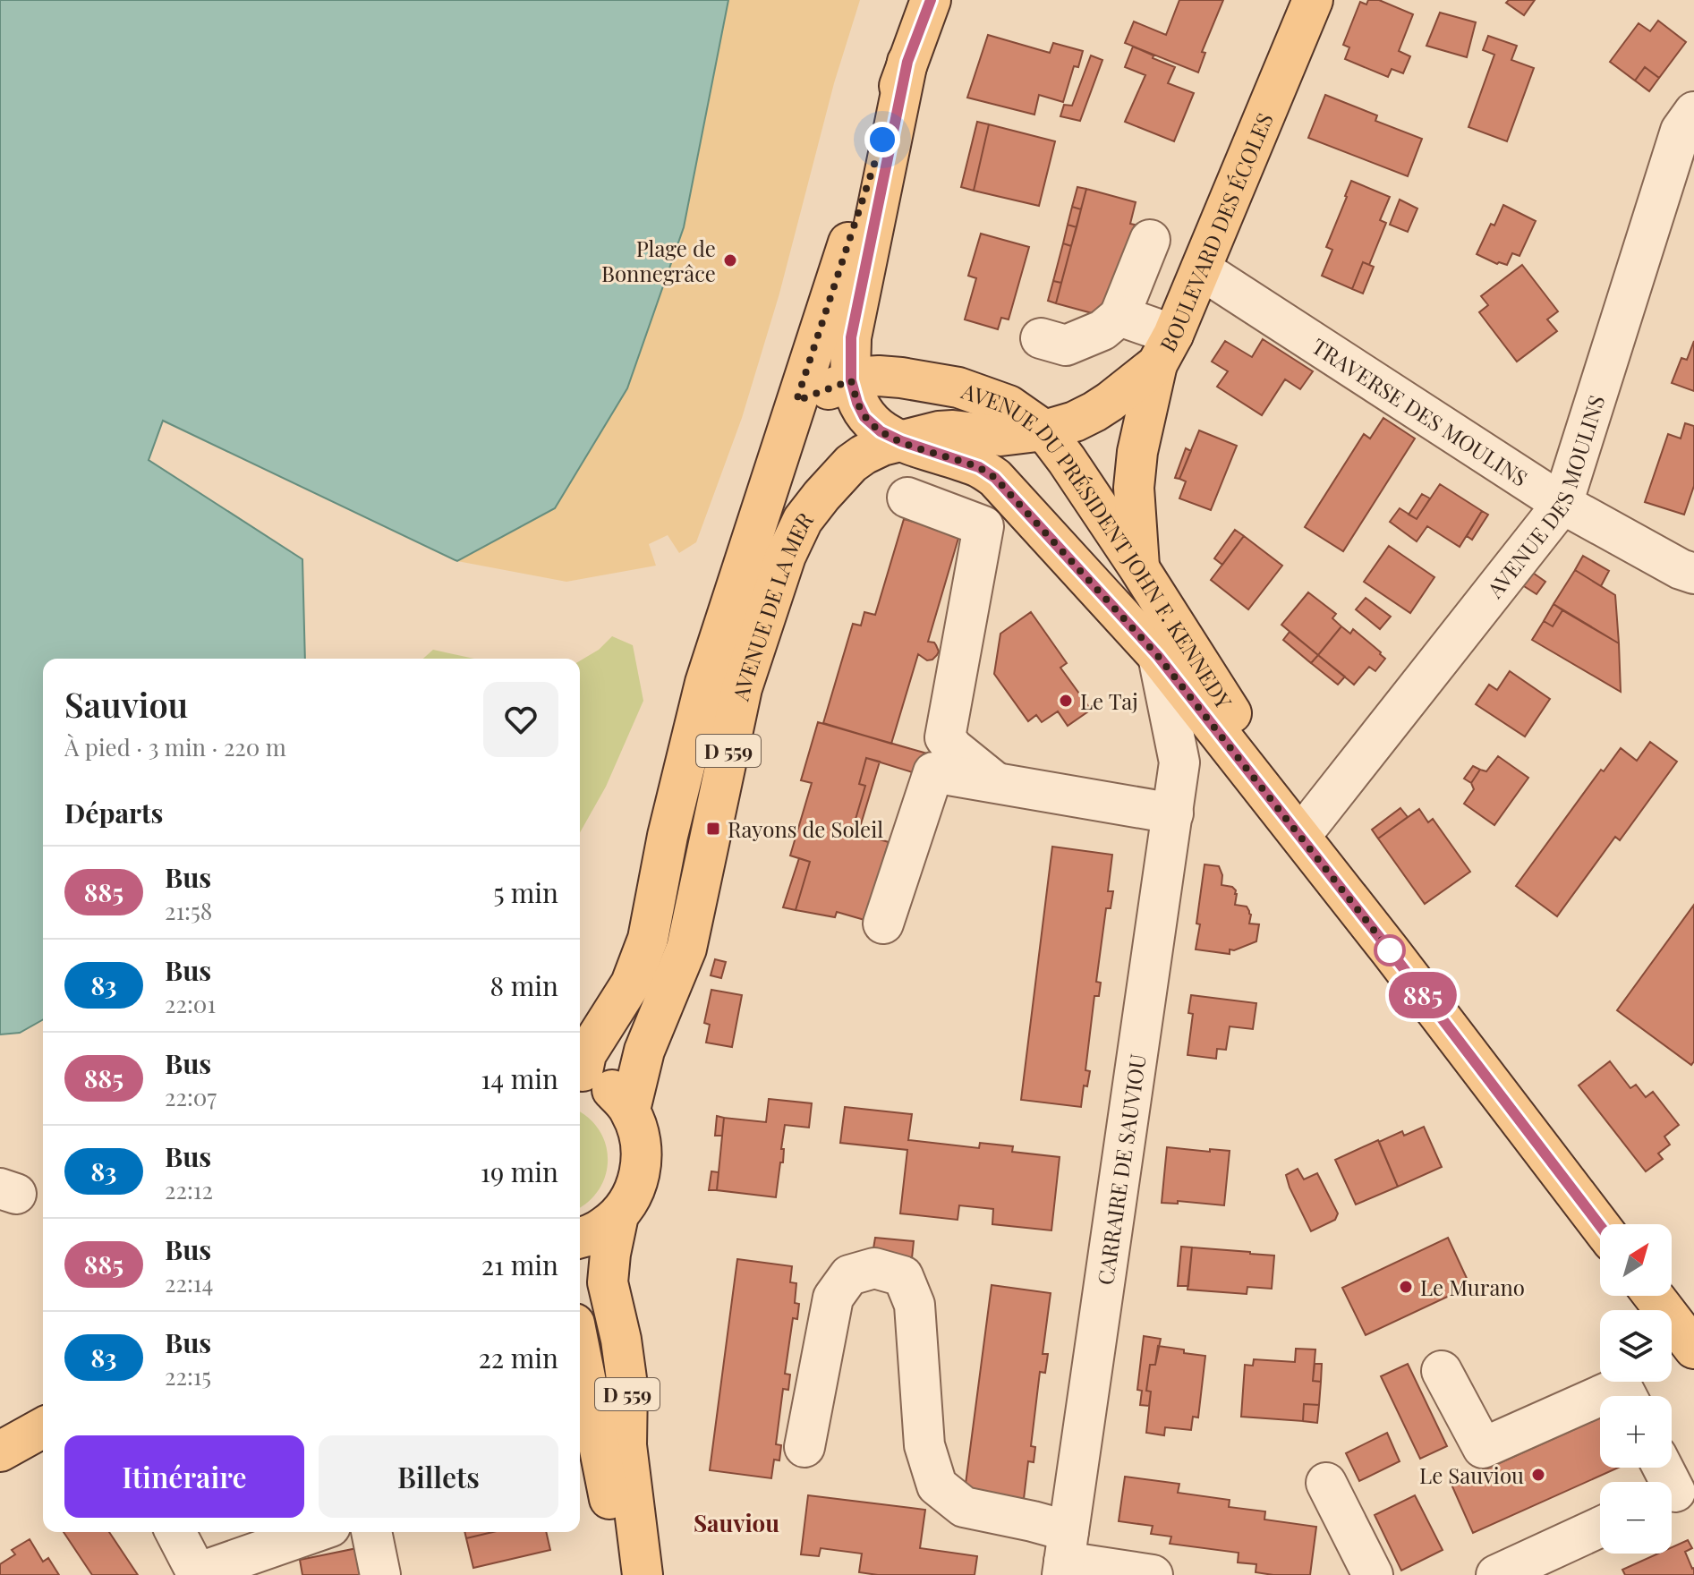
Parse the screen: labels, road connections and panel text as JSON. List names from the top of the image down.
{
  "streets": {
    "main road": [
      "BOULEVARD DES ÉCOLES",
      "AVENUE DU PRÉSIDENT JOHN F. KENNEDY",
      "AVENUE DE LA MER",
      "D 559"
    ],
    "street": ["TRAVERSE DES MOULINS", "AVENUE DES MOULINS", "CARRAIRE DE SAUVIOU"]
  },
  "crossings": [
    ["BOULEVARD DES ÉCOLES", "TRAVERSE DES MOULINS"],
    ["BOULEVARD DES ÉCOLES", "AVENUE DU PRÉSIDENT JOHN F. KENNEDY"],
    ["BOULEVARD DES ÉCOLES", "AVENUE DE LA MER"],
    ["TRAVERSE DES MOULINS", "AVENUE DES MOULINS"],
    ["AVENUE DES MOULINS", "AVENUE DU PRÉSIDENT JOHN F. KENNEDY"],
    ["AVENUE DU PRÉSIDENT JOHN F. KENNEDY", "AVENUE DE LA MER"],
    ["AVENUE DU PRÉSIDENT JOHN F. KENNEDY", "CARRAIRE DE SAUVIOU"]
  ],
  "districts": ["Sauviou"],
  "places": {
    "other": [
      "Plage de Bonnegrâce",
      "Le Taj",
      "Le Murano",
      "Le Sauviou"
    ],
    "transit": ["Rayons de Soleil"]
  },
  "lines": ["bus line 885"],
  "north": "top right",
  "page": {
    "on_map": "885",
    "heading": [
      ["Sauviou", "À pied · 3 min · 220 m"],
      "Départs"
    ],
    "list": [
      {
        "mark": "885",
        "name": "Bus",
        "note": "21:58",
        "value": "5 min"
      },
      {
        "mark": "83",
        "name": "Bus",
        "note": "22:01",
        "value": "8 min"
      },
      {
        "mark": "885",
        "name": "Bus",
        "note": "22:07",
        "value": "14 min"
      },
      {
        "mark": "83",
        "name": "Bus",
        "note": "22:12",
        "value": "19 min"
      },
      {
        "mark": "885",
        "name": "Bus",
        "note": "22:14",
        "value": "21 min"
      },
      {
        "mark": "83",
        "name": "Bus",
        "note": "22:15",
        "value": "22 min"
      }
    ],
    "map_buttons": ["+", "−"],
    "buttons": ["Itinéraire", "Billets"]
  }
}
